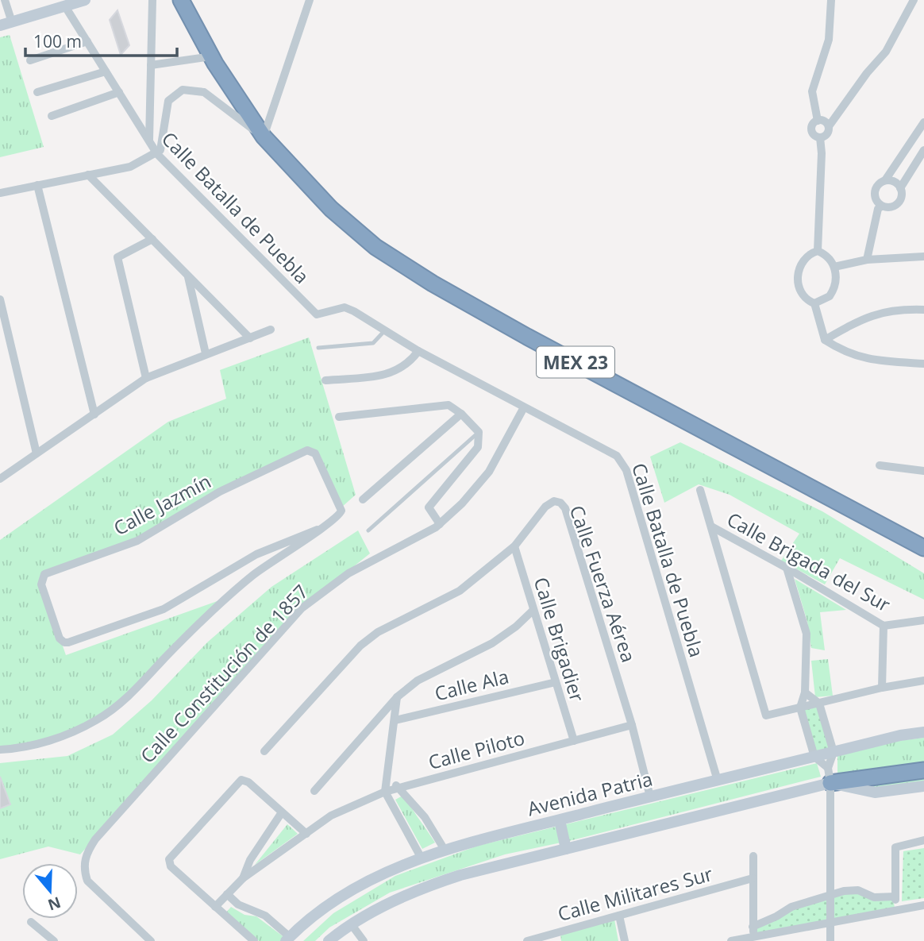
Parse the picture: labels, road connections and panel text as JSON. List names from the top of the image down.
{
  "streets": {
    "highway": ["MEX 23"],
    "street": [
      "Calle Batalla de Puebla",
      "Calle Jazmín",
      "Calle Brigada del Sur",
      "Calle Fuerza Aérea",
      "Calle Brigadier",
      "Calle Constitución de 1857",
      "Calle Ala",
      "Calle Piloto",
      "Avenida Patria",
      "Calle Militares Sur"
    ]
  },
  "crossings": [
    ["Calle Batalla de Puebla", "Calle Constitución de 1857"],
    ["Calle Batalla de Puebla", "Avenida Patria"],
    ["Calle Fuerza Aérea", "Calle Brigadier"],
    ["Calle Fuerza Aérea", "Calle Piloto"],
    ["Calle Fuerza Aérea", "Avenida Patria"],
    ["Calle Brigadier", "Calle Ala"],
    ["Calle Brigadier", "Calle Piloto"]
  ],
  "scale_bar": "100 m",
  "north": "bottom"
}
